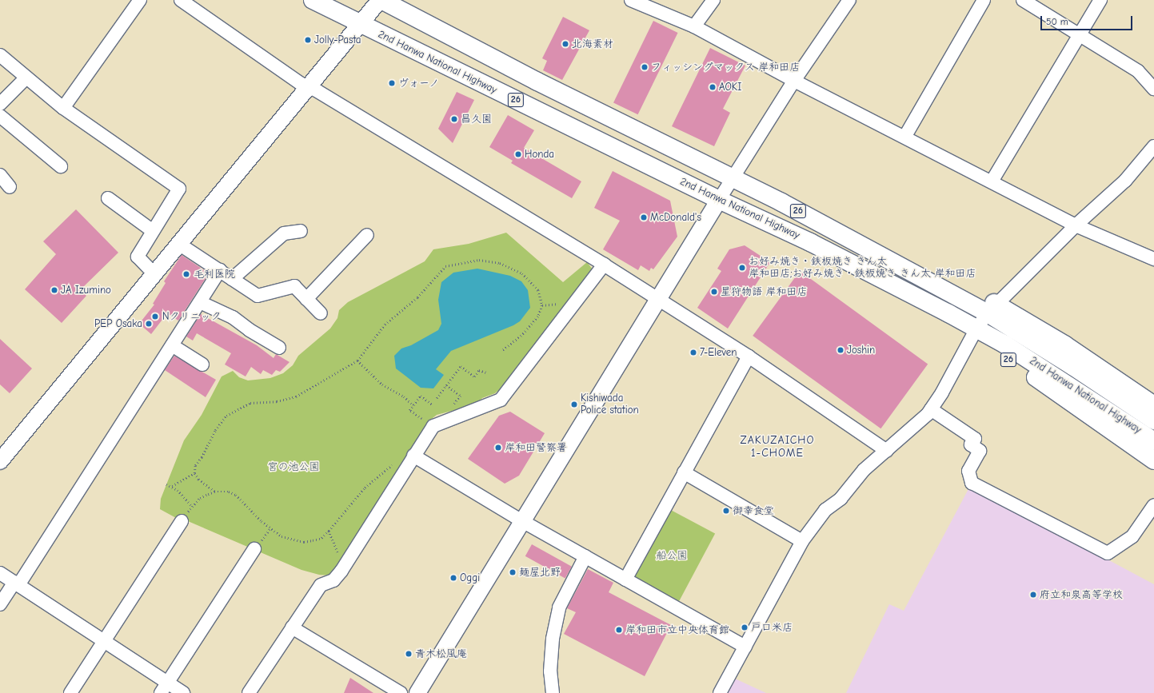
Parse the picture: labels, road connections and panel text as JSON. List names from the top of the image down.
{
  "streets": {
    "highway": ["2nd Hanwa National Highway", "26"]
  },
  "crossings": [
    ["2nd Hanwa National Highway", "26"]
  ],
  "districts": ["ZAKUZAICHO 1-CHOME"],
  "parks": ["宮の池公園", "船公園"],
  "places": [
    "Jolly-Pasta",
    "北海素材",
    "フィッシングマックス 岸和田店",
    "ヴォーノ",
    "AOKI",
    "昌久園",
    "Honda",
    "McDonald's",
    "お好み焼き・鉄板焼き きん太 岸和田店;お好み焼き・鉄板焼き きん太 岸和田店",
    "毛利医院",
    "JA Izumino",
    "星狩物語 岸和田店",
    "Nクリニック",
    "PEP Osaka",
    "Joshin",
    "7-Eleven",
    "Kishiwada Police station",
    "岸和田警察署",
    "御幸食堂",
    "麺屋北野",
    "Oggi",
    "府立和泉高等学校",
    "戸口米店",
    "岸和田市立中央体育館",
    "青木松風庵"
  ],
  "scale_bar": "50 m"
}
